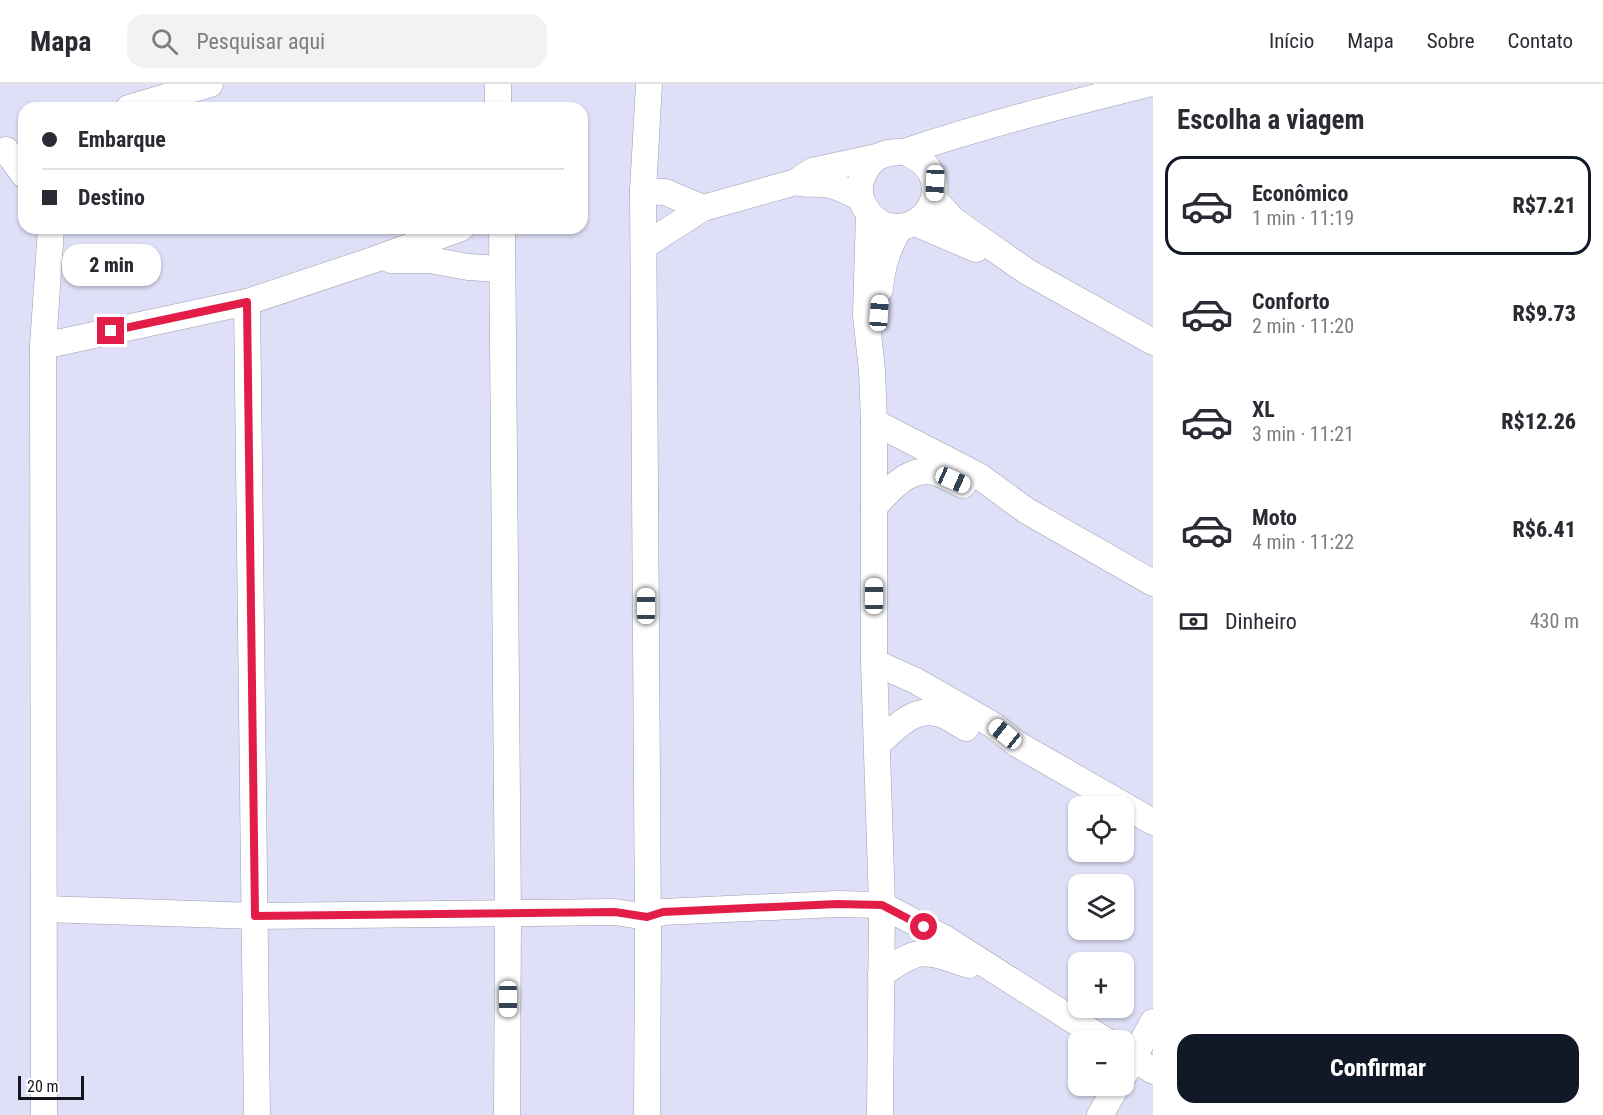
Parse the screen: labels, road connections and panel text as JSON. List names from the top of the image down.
{
  "scale_bar": "20 m",
  "page": {
    "header": "Mapa",
    "search": "Pesquisar aqui",
    "nav": [
      "Início",
      "Mapa",
      "Sobre",
      "Contato"
    ],
    "heading": "Escolha a viagem",
    "banner": ["Embarque", "Destino"],
    "list": [
      {
        "name": "Econômico",
        "note": "1 min · 11:19",
        "value": "R$7.21"
      },
      {
        "name": "Conforto",
        "note": "2 min · 11:20",
        "value": "R$9.73"
      },
      {
        "name": "XL",
        "note": "3 min · 11:21",
        "value": "R$12.26"
      },
      {
        "name": "Moto",
        "note": "4 min · 11:22",
        "value": "R$6.41"
      }
    ],
    "bubble": "2 min",
    "pay": ["Dinheiro", "430 m"],
    "map_buttons": ["+", "−"],
    "buttons": "Confirmar",
    "scale": "20 m"
  }
}
